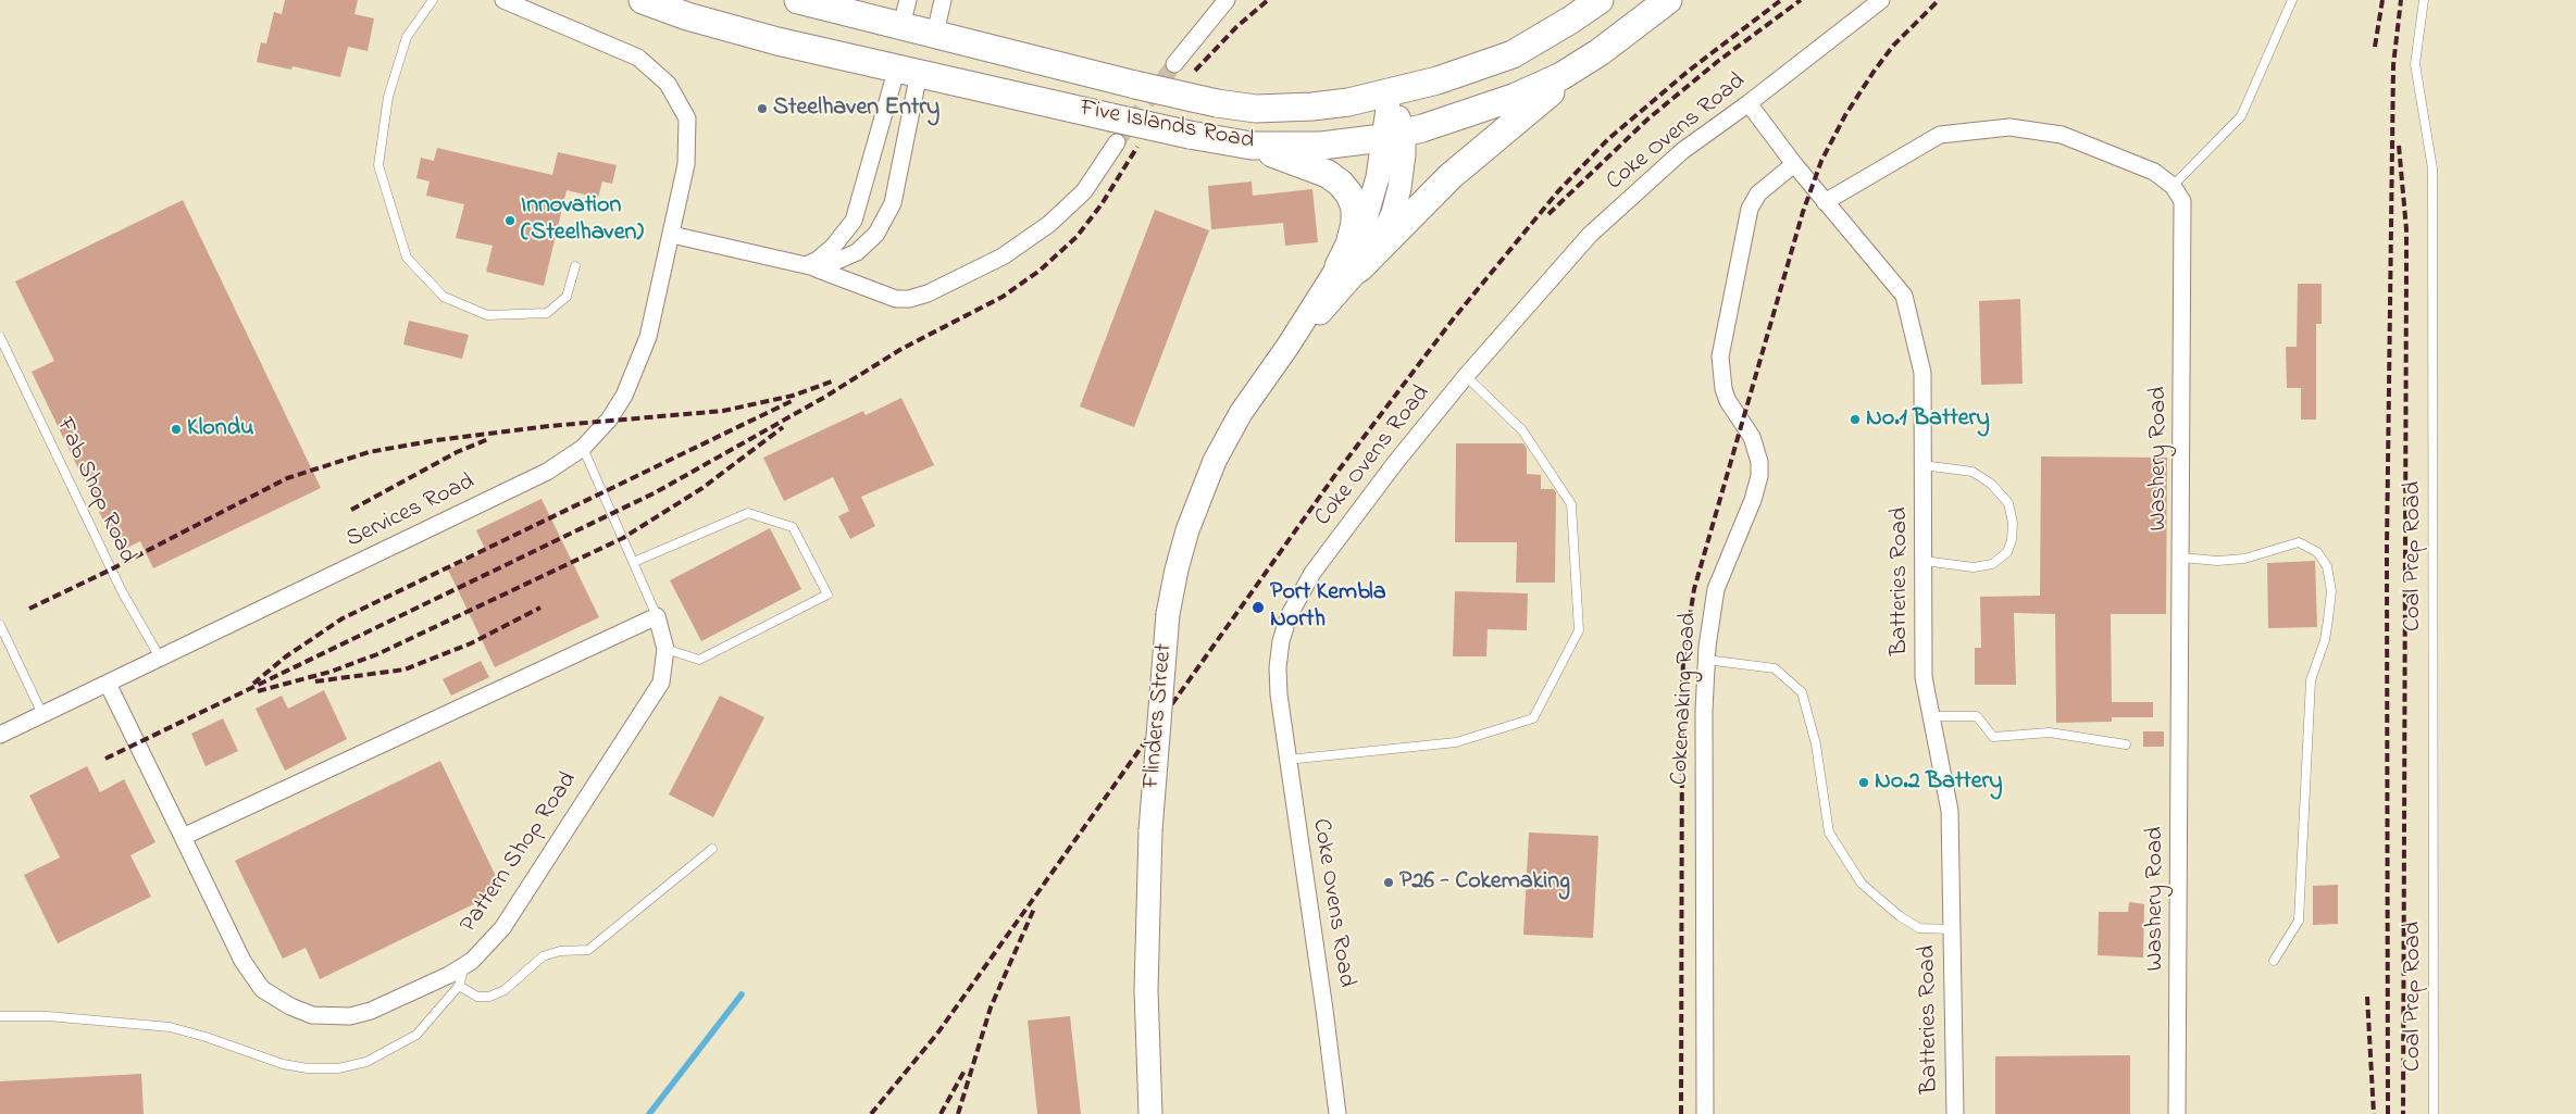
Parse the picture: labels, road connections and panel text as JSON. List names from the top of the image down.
{
  "streets": {
    "main road": ["Five Islands Road"],
    "street": [
      "Coke Ovens Road",
      "Washery Road",
      "Services Road",
      "Batteries Road",
      "Cokemaking Road",
      "Flinders Street",
      "Pattern Shop Road"
    ],
    "lane": ["Fab Shop Road", "Coal Prep Road"]
  },
  "crossings": [
    ["Five Islands Road", "Flinders Street"],
    ["Coke Ovens Road", "Batteries Road"],
    ["Fab Shop Road", "Services Road"],
    ["Services Road", "Pattern Shop Road"],
    ["Batteries Road", "Cokemaking Road"]
  ],
  "places": [
    "Steelhaven Entry",
    "Innovation (Steelhaven)",
    "No.1 Battery",
    "Klondu",
    "Port Kembla North",
    "No.2 Battery",
    "P26 - Cokemaking"
  ]
}
